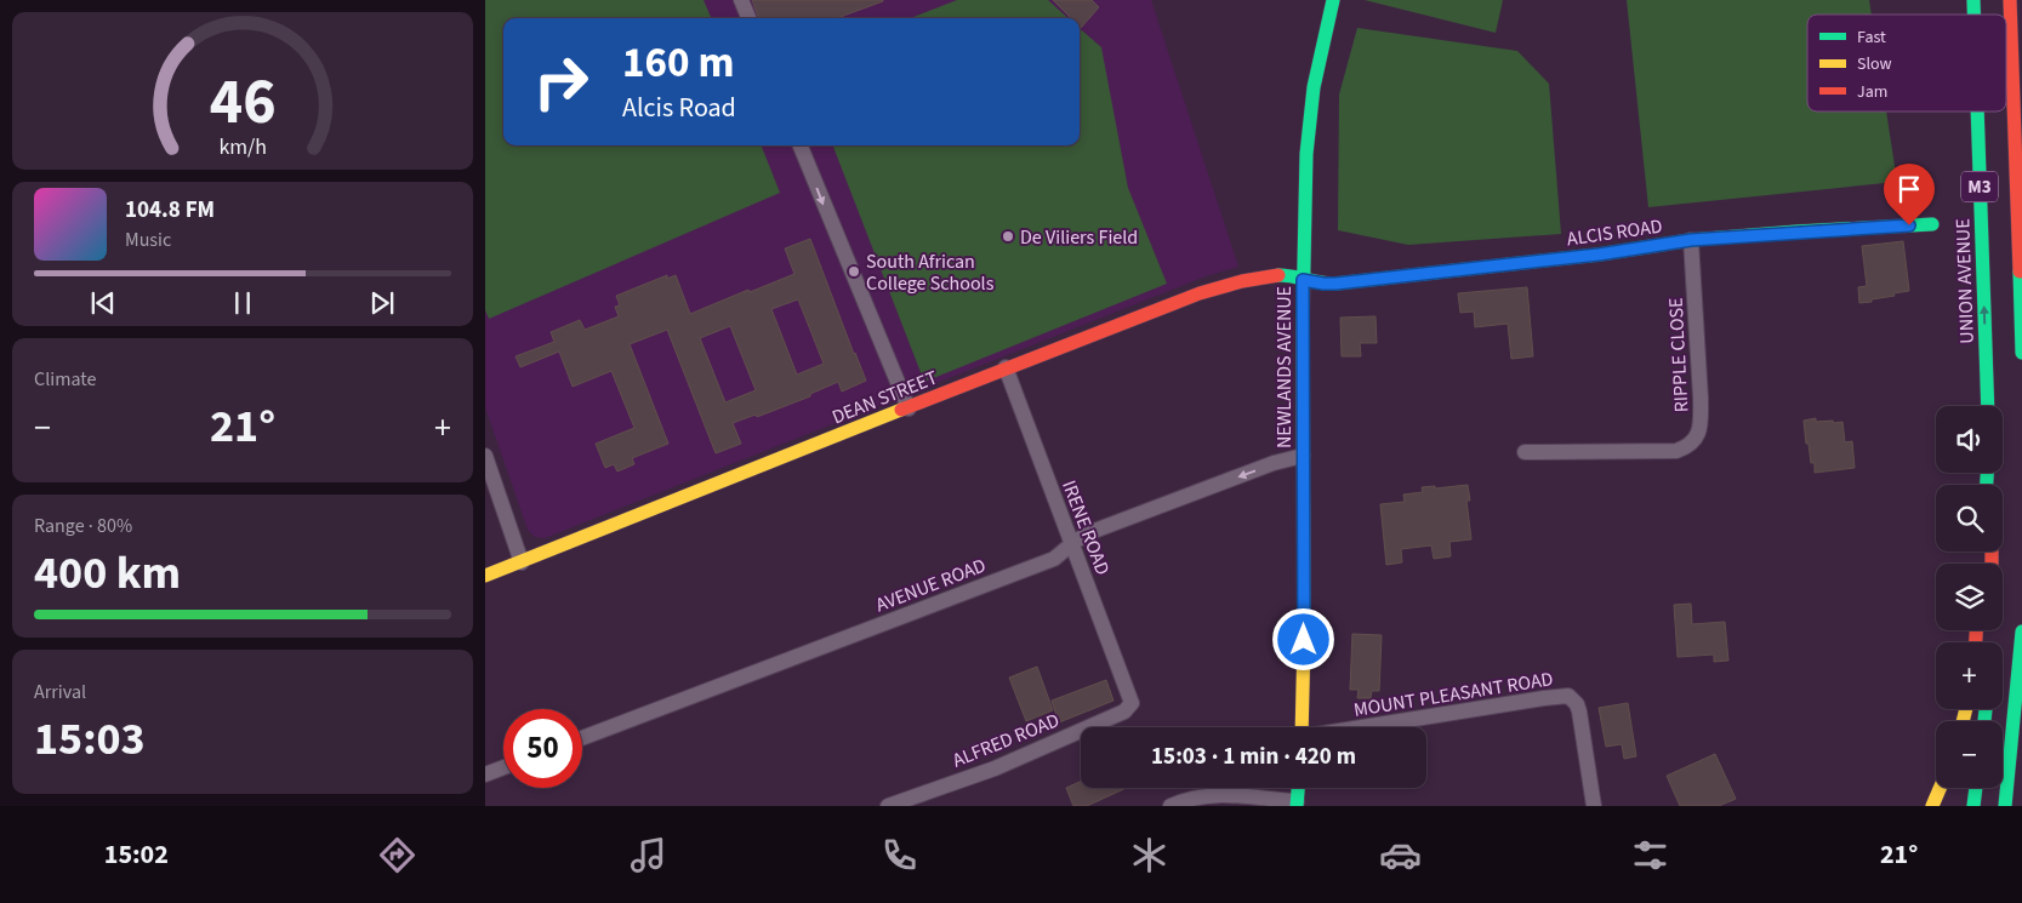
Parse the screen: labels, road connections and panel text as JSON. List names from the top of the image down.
{
  "streets": {
    "main road": [
      "M3",
      "ALCIS ROAD",
      "UNION AVENUE",
      "NEWLANDS AVENUE",
      "DEAN STREET"
    ],
    "street": [
      "RIPPLE CLOSE",
      "IRENE ROAD",
      "AVENUE ROAD",
      "MOUNT PLEASANT ROAD",
      "ALFRED ROAD"
    ]
  },
  "crossings": [
    ["ALCIS ROAD", "RIPPLE CLOSE"],
    ["ALCIS ROAD", "NEWLANDS AVENUE"],
    ["ALCIS ROAD", "DEAN STREET"],
    ["NEWLANDS AVENUE", "DEAN STREET"],
    ["NEWLANDS AVENUE", "AVENUE ROAD"],
    ["DEAN STREET", "IRENE ROAD"],
    ["IRENE ROAD", "AVENUE ROAD"],
    ["IRENE ROAD", "ALFRED ROAD"]
  ],
  "places": ["De Viliers Field", "South African College Schools"],
  "legend": ["Fast", "Slow", "Jam"],
  "page": {
    "turn": ["160 m", "Alcis Road"],
    "song": ["104.8 FM", "Music"],
    "tile": [
      "Climate",
      ["Range · 80%", "400 km"],
      ["Arrival", "15:03"]
    ],
    "heat": ["−", "21°", "+"],
    "map_buttons": ["+", "−"],
    "limit": "50",
    "trip": "15:03 · 1 min · 420 m",
    "tabs": ["15:02", "21°"],
    "gauge": ["46", "km/h"]
  }
}
